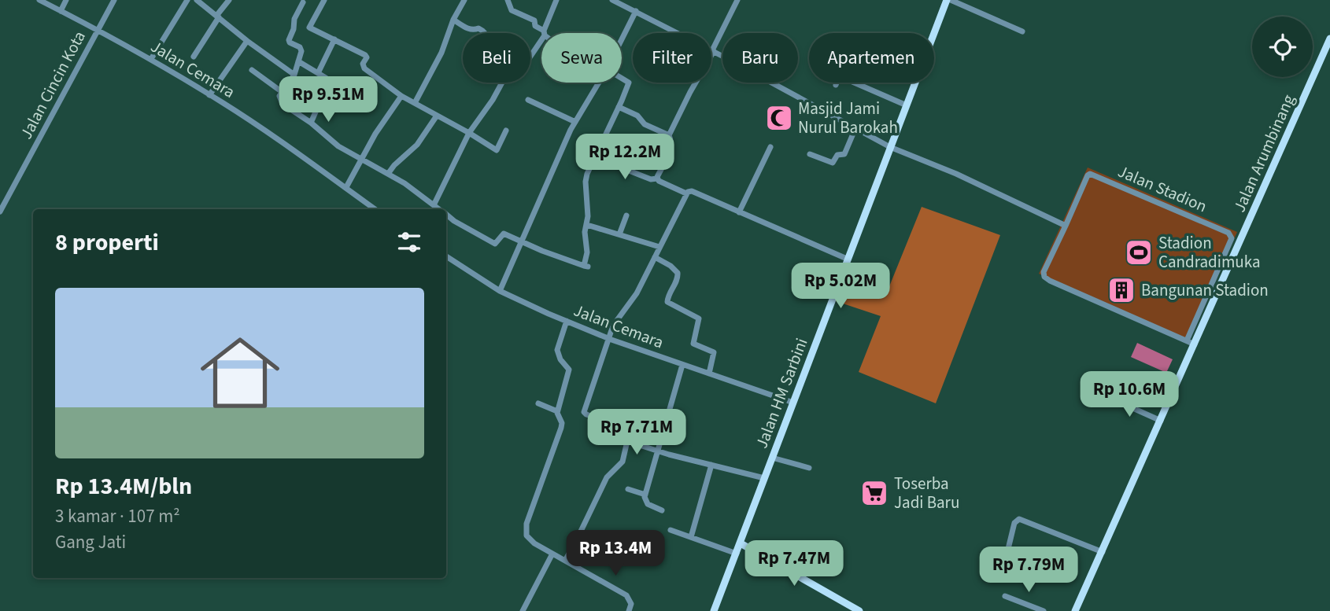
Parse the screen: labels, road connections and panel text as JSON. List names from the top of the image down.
{
  "streets": {
    "main road": ["Jalan Arumbinang", "Jalan HM Sarbini"],
    "street": ["Jalan Cemara", "Jalan Cincin Kota", "Jalan Stadion"]
  },
  "crossings": [
    ["Jalan Cemara", "Jalan Cincin Kota"],
    ["Jalan Cemara", "Jalan HM Sarbini"],
    ["Jalan Arumbinang", "Jalan Stadion"]
  ],
  "places": {
    "mosque": ["Masjid Jami Nurul Barokah"],
    "sports": ["Stadion Candradimuka"],
    "building": ["Bangunan Stadion"],
    "supermarket": ["Toserba Jadi Baru"]
  },
  "page": {
    "chip": [
      "Beli",
      "Sewa",
      "Filter",
      "Baru",
      "Apartemen"
    ],
    "price": [
      "Rp 9.51M",
      "Rp 12.2M",
      "Rp 5.02M",
      "Rp 10.6M",
      "Rp 7.71M",
      "Rp 13.4M",
      "Rp 7.47M",
      "Rp 7.79M"
    ],
    "heading": "8 properti",
    "list": [
      {
        "name": "Rp 13.4M/bln",
        "note": "3 kamar · 107 m² · Gang Jati"
      }
    ]
  }
}
